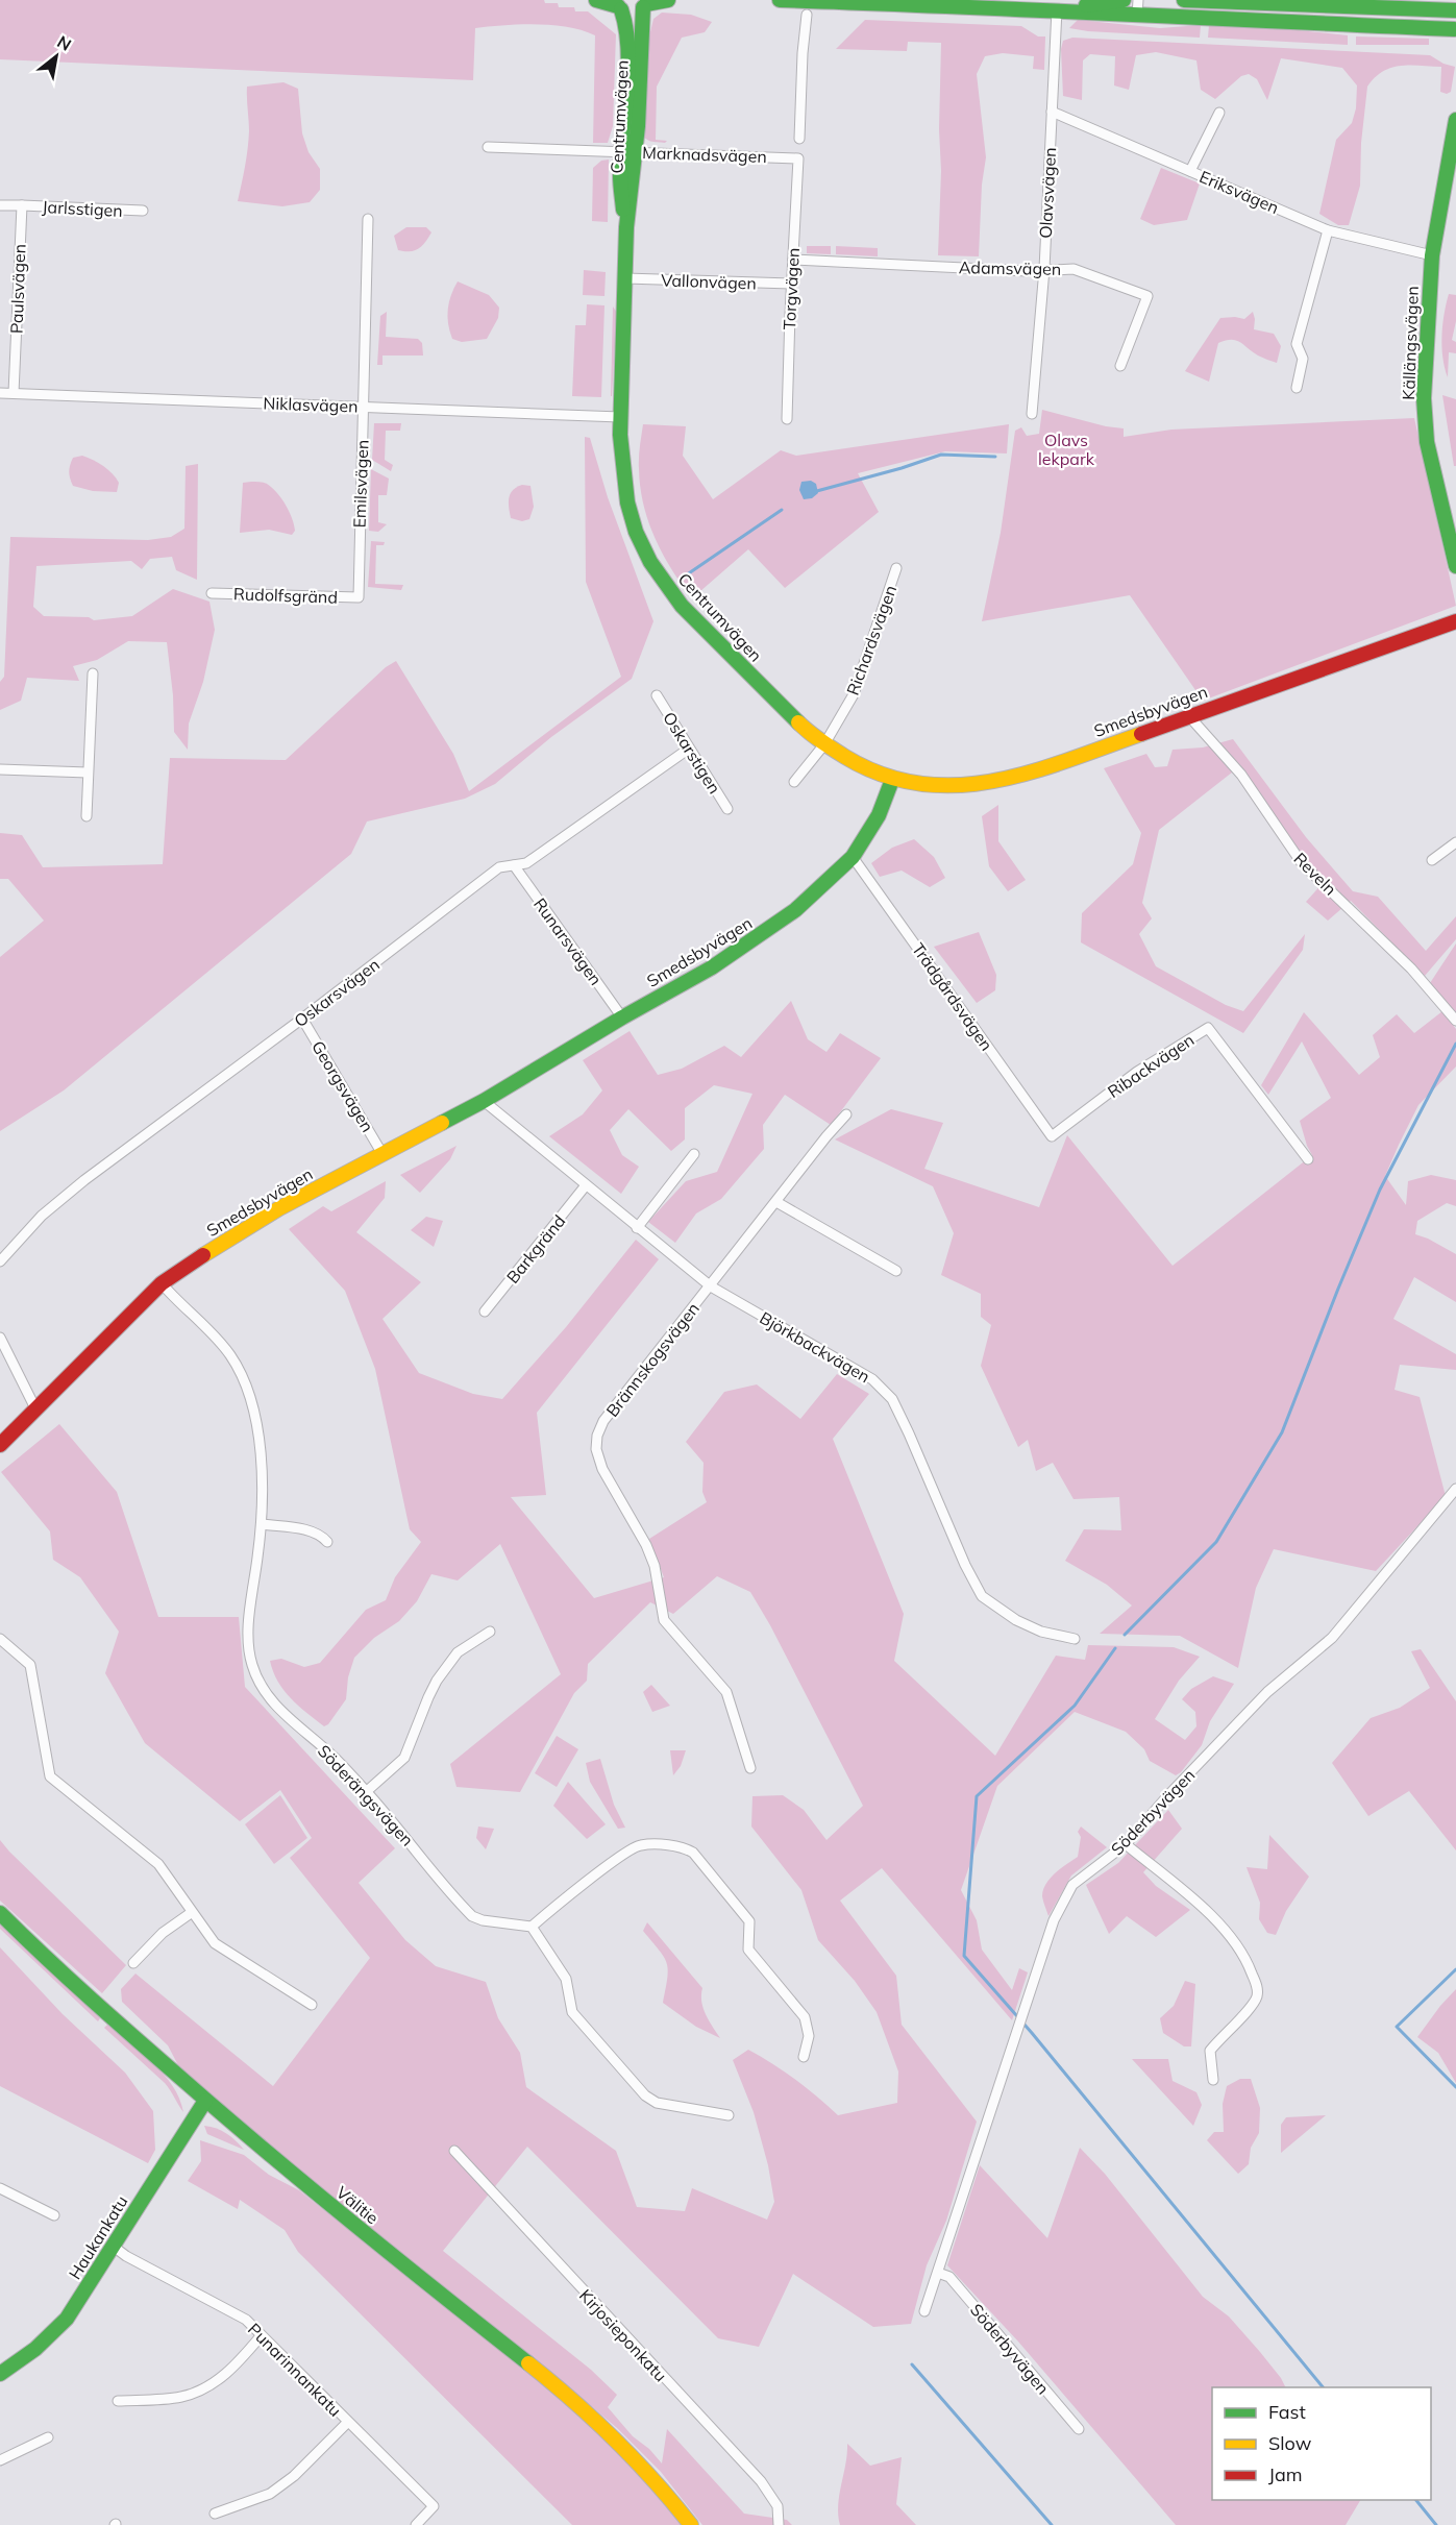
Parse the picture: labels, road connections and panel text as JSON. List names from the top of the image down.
{
  "streets": {
    "main road": [
      "Centrumvägen",
      "Källängsvägen",
      "Smedsbyvägen",
      "Välitie",
      "Haukankatu"
    ],
    "street": [
      "Marknadsvägen",
      "Eriksvägen",
      "Olavsvägen",
      "Jarlsstigen",
      "Adamsvägen",
      "Vallonvägen",
      "Paulsvägen",
      "Torgvägen",
      "Niklasvägen",
      "Emilsvägen",
      "Rudolfsgränd",
      "Richardsvägen",
      "Oskarstigen",
      "Reveln",
      "Runarsvägen",
      "Oskarsvägen",
      "Trädgårdsvägen",
      "Ribackvägen",
      "Georgsvägen",
      "Barkgränd",
      "Björkbackvägen",
      "Brännskogsvägen",
      "Söderängsvägen",
      "Söderbyvägen",
      "Kirjosieponkatu",
      "Punarinnankatu"
    ]
  },
  "crossings": [
    ["Centrumvägen", "Marknadsvägen"],
    ["Centrumvägen", "Vallonvägen"],
    ["Centrumvägen", "Niklasvägen"],
    ["Centrumvägen", "Richardsvägen"],
    ["Centrumvägen", "Smedsbyvägen"],
    ["Marknadsvägen", "Torgvägen"],
    ["Eriksvägen", "Olavsvägen"],
    ["Eriksvägen", "Källängsvägen"],
    ["Olavsvägen", "Adamsvägen"],
    ["Jarlsstigen", "Paulsvägen"],
    ["Adamsvägen", "Torgvägen"],
    ["Vallonvägen", "Torgvägen"],
    ["Paulsvägen", "Niklasvägen"],
    ["Niklasvägen", "Emilsvägen"],
    ["Emilsvägen", "Rudolfsgränd"],
    ["Smedsbyvägen", "Reveln"],
    ["Smedsbyvägen", "Runarsvägen"],
    ["Smedsbyvägen", "Trädgårdsvägen"],
    ["Smedsbyvägen", "Georgsvägen"],
    ["Smedsbyvägen", "Björkbackvägen"],
    ["Smedsbyvägen", "Söderängsvägen"],
    ["Oskarstigen", "Oskarsvägen"],
    ["Runarsvägen", "Oskarsvägen"],
    ["Oskarsvägen", "Georgsvägen"],
    ["Trädgårdsvägen", "Ribackvägen"],
    ["Barkgränd", "Björkbackvägen"],
    ["Björkbackvägen", "Brännskogsvägen"],
    ["Välitie", "Haukankatu"],
    ["Haukankatu", "Punarinnankatu"]
  ],
  "parks": ["Olavs lekpark"],
  "legend": ["Fast", "Slow", "Jam"],
  "north": "top right"
}
